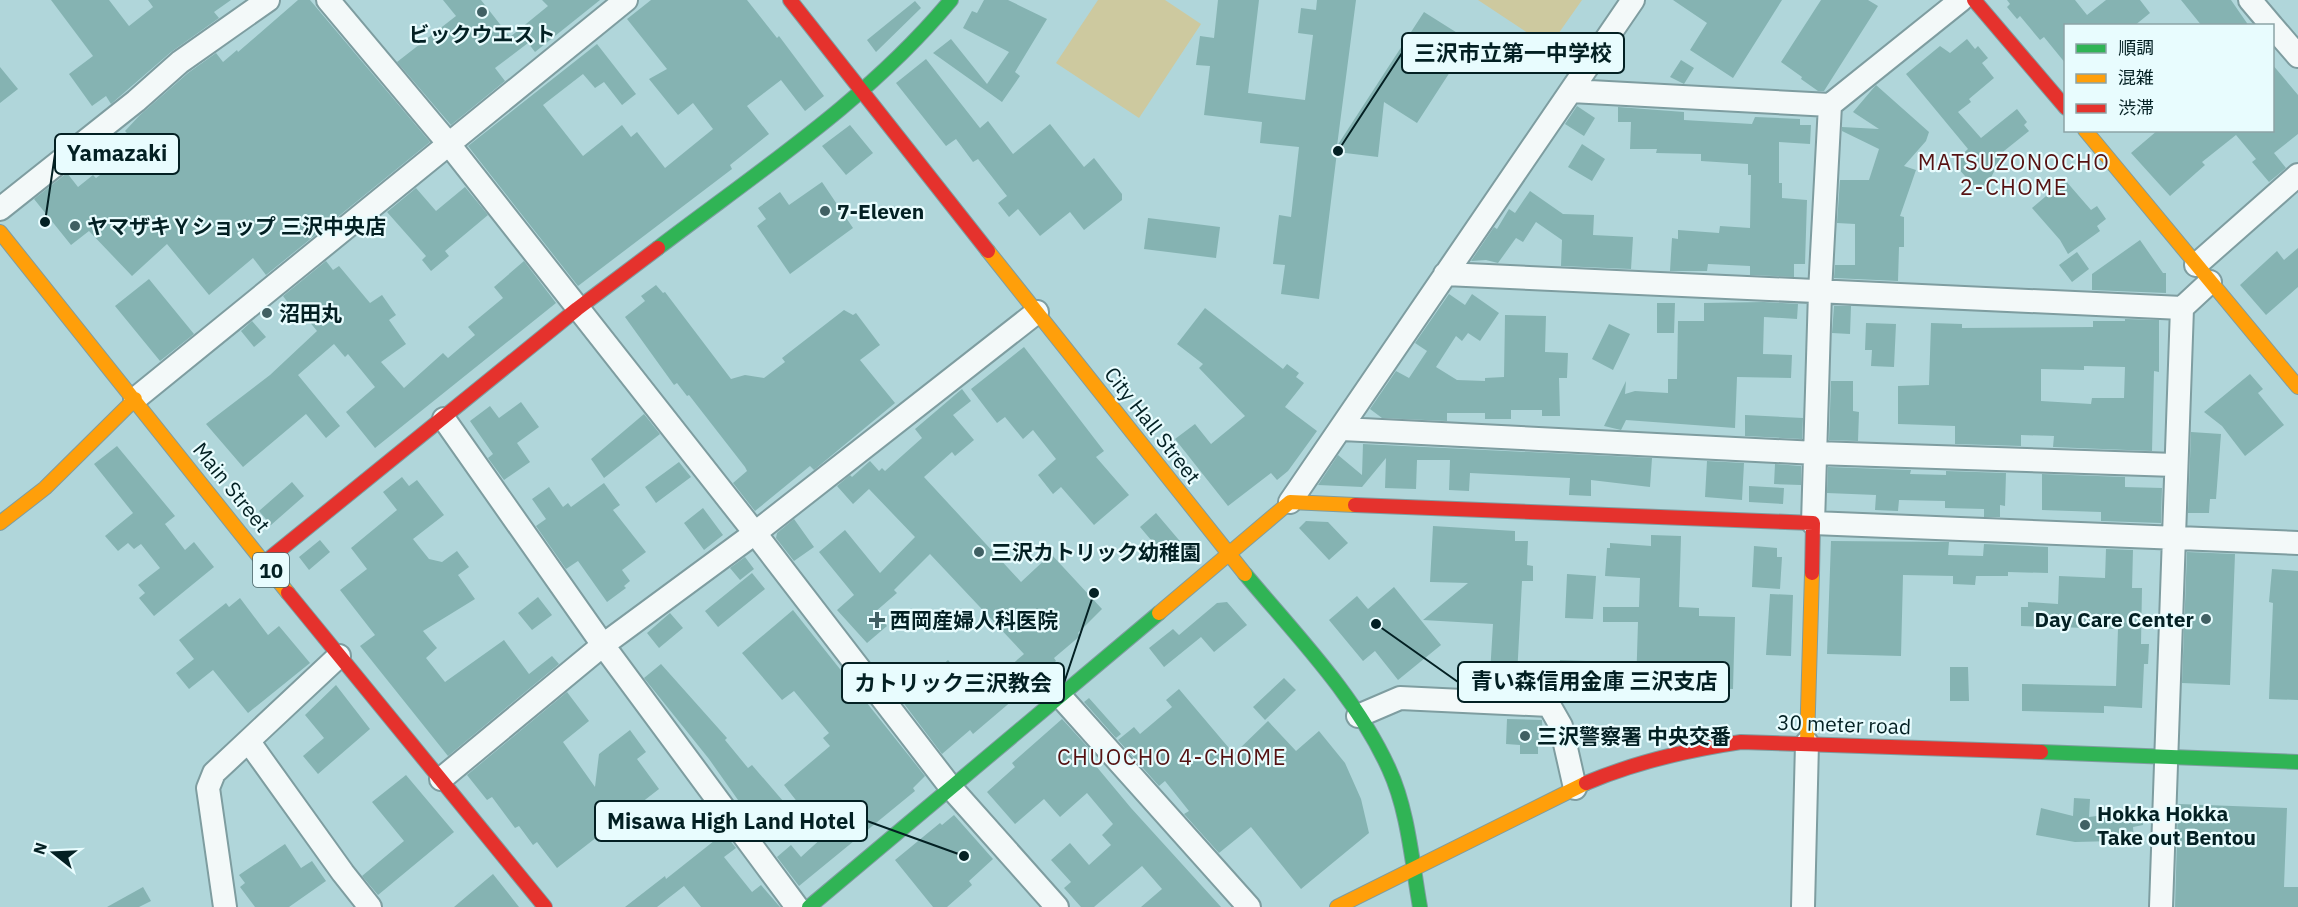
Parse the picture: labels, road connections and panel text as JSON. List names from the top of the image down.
{
  "streets": {
    "street": [
      "City Hall Street",
      "Main Street",
      "10",
      "30 meter road"
    ]
  },
  "crossings": [
    ["City Hall Street", "30 meter road"]
  ],
  "districts": ["MATSUZONOCHO 2-CHOME", "CHUOCHO 4-CHOME"],
  "places": {
    "other": [
      "ビックウエスト",
      "三沢市立第一中学校",
      "7-Eleven",
      "Yamazaki",
      "ヤマザキＹショップ 三沢中央店",
      "沼田丸",
      "三沢カトリック幼稚園",
      "カトリック三沢教会",
      "Day Care Center",
      "青い森信用金庫 三沢支店",
      "三沢警察署 中央交番",
      "Hokka Hokka Take out Bentou",
      "Misawa High Land Hotel"
    ],
    "health": ["西岡産婦人科医院"]
  },
  "legend": ["順調", "混雑", "渋滞"],
  "north": "left"
}
